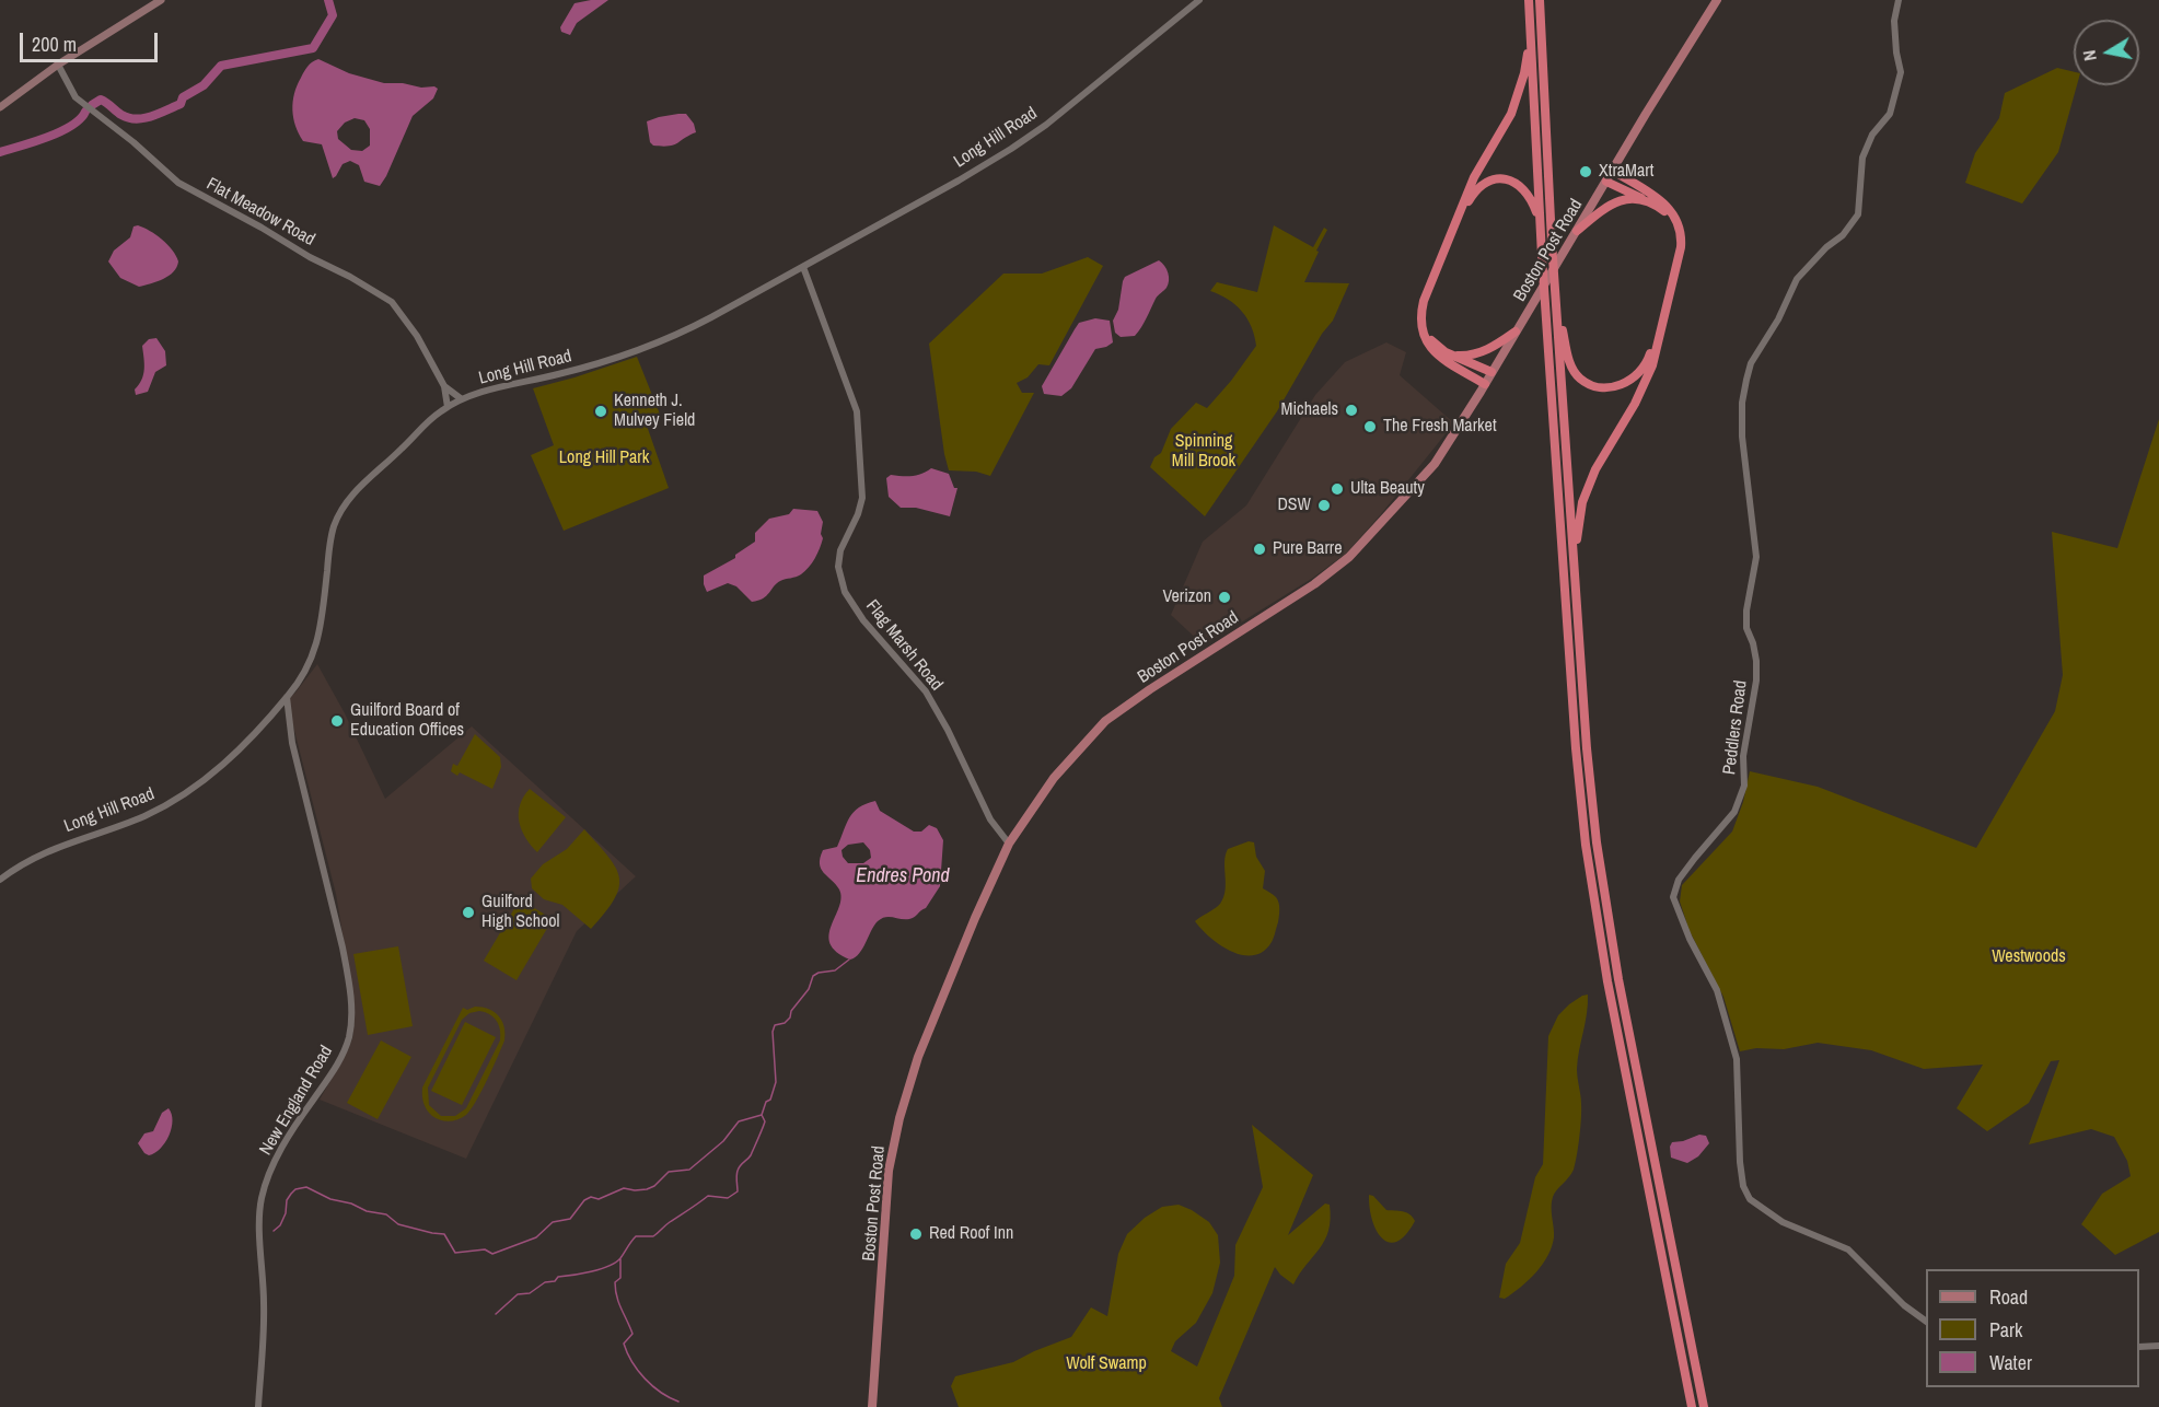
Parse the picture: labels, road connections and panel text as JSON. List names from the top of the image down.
{
  "streets": {
    "main road": ["Boston Post Road"],
    "street": [
      "Long Hill Road",
      "Flat Meadow Road",
      "Flag Marsh Road",
      "Peddlers Road",
      "New England Road"
    ]
  },
  "crossings": [
    ["Long Hill Road", "Flat Meadow Road"],
    ["Long Hill Road", "Flag Marsh Road"],
    ["Long Hill Road", "New England Road"],
    ["Boston Post Road", "Flag Marsh Road"]
  ],
  "water": ["Endres Pond"],
  "parks": [
    "Spinning Mill Brook",
    "Long Hill Park",
    "Westwoods",
    "Wolf Swamp"
  ],
  "places": [
    "XtraMart",
    "Michaels",
    "Kenneth J. Mulvey Field",
    "The Fresh Market",
    "Ulta Beauty",
    "DSW",
    "Pure Barre",
    "Verizon",
    "Guilford Board of Education Offices",
    "Guilford High School",
    "Red Roof Inn"
  ],
  "legend": ["Road", "Park", "Water"],
  "scale_bar": "200 m",
  "north": "left"
}
